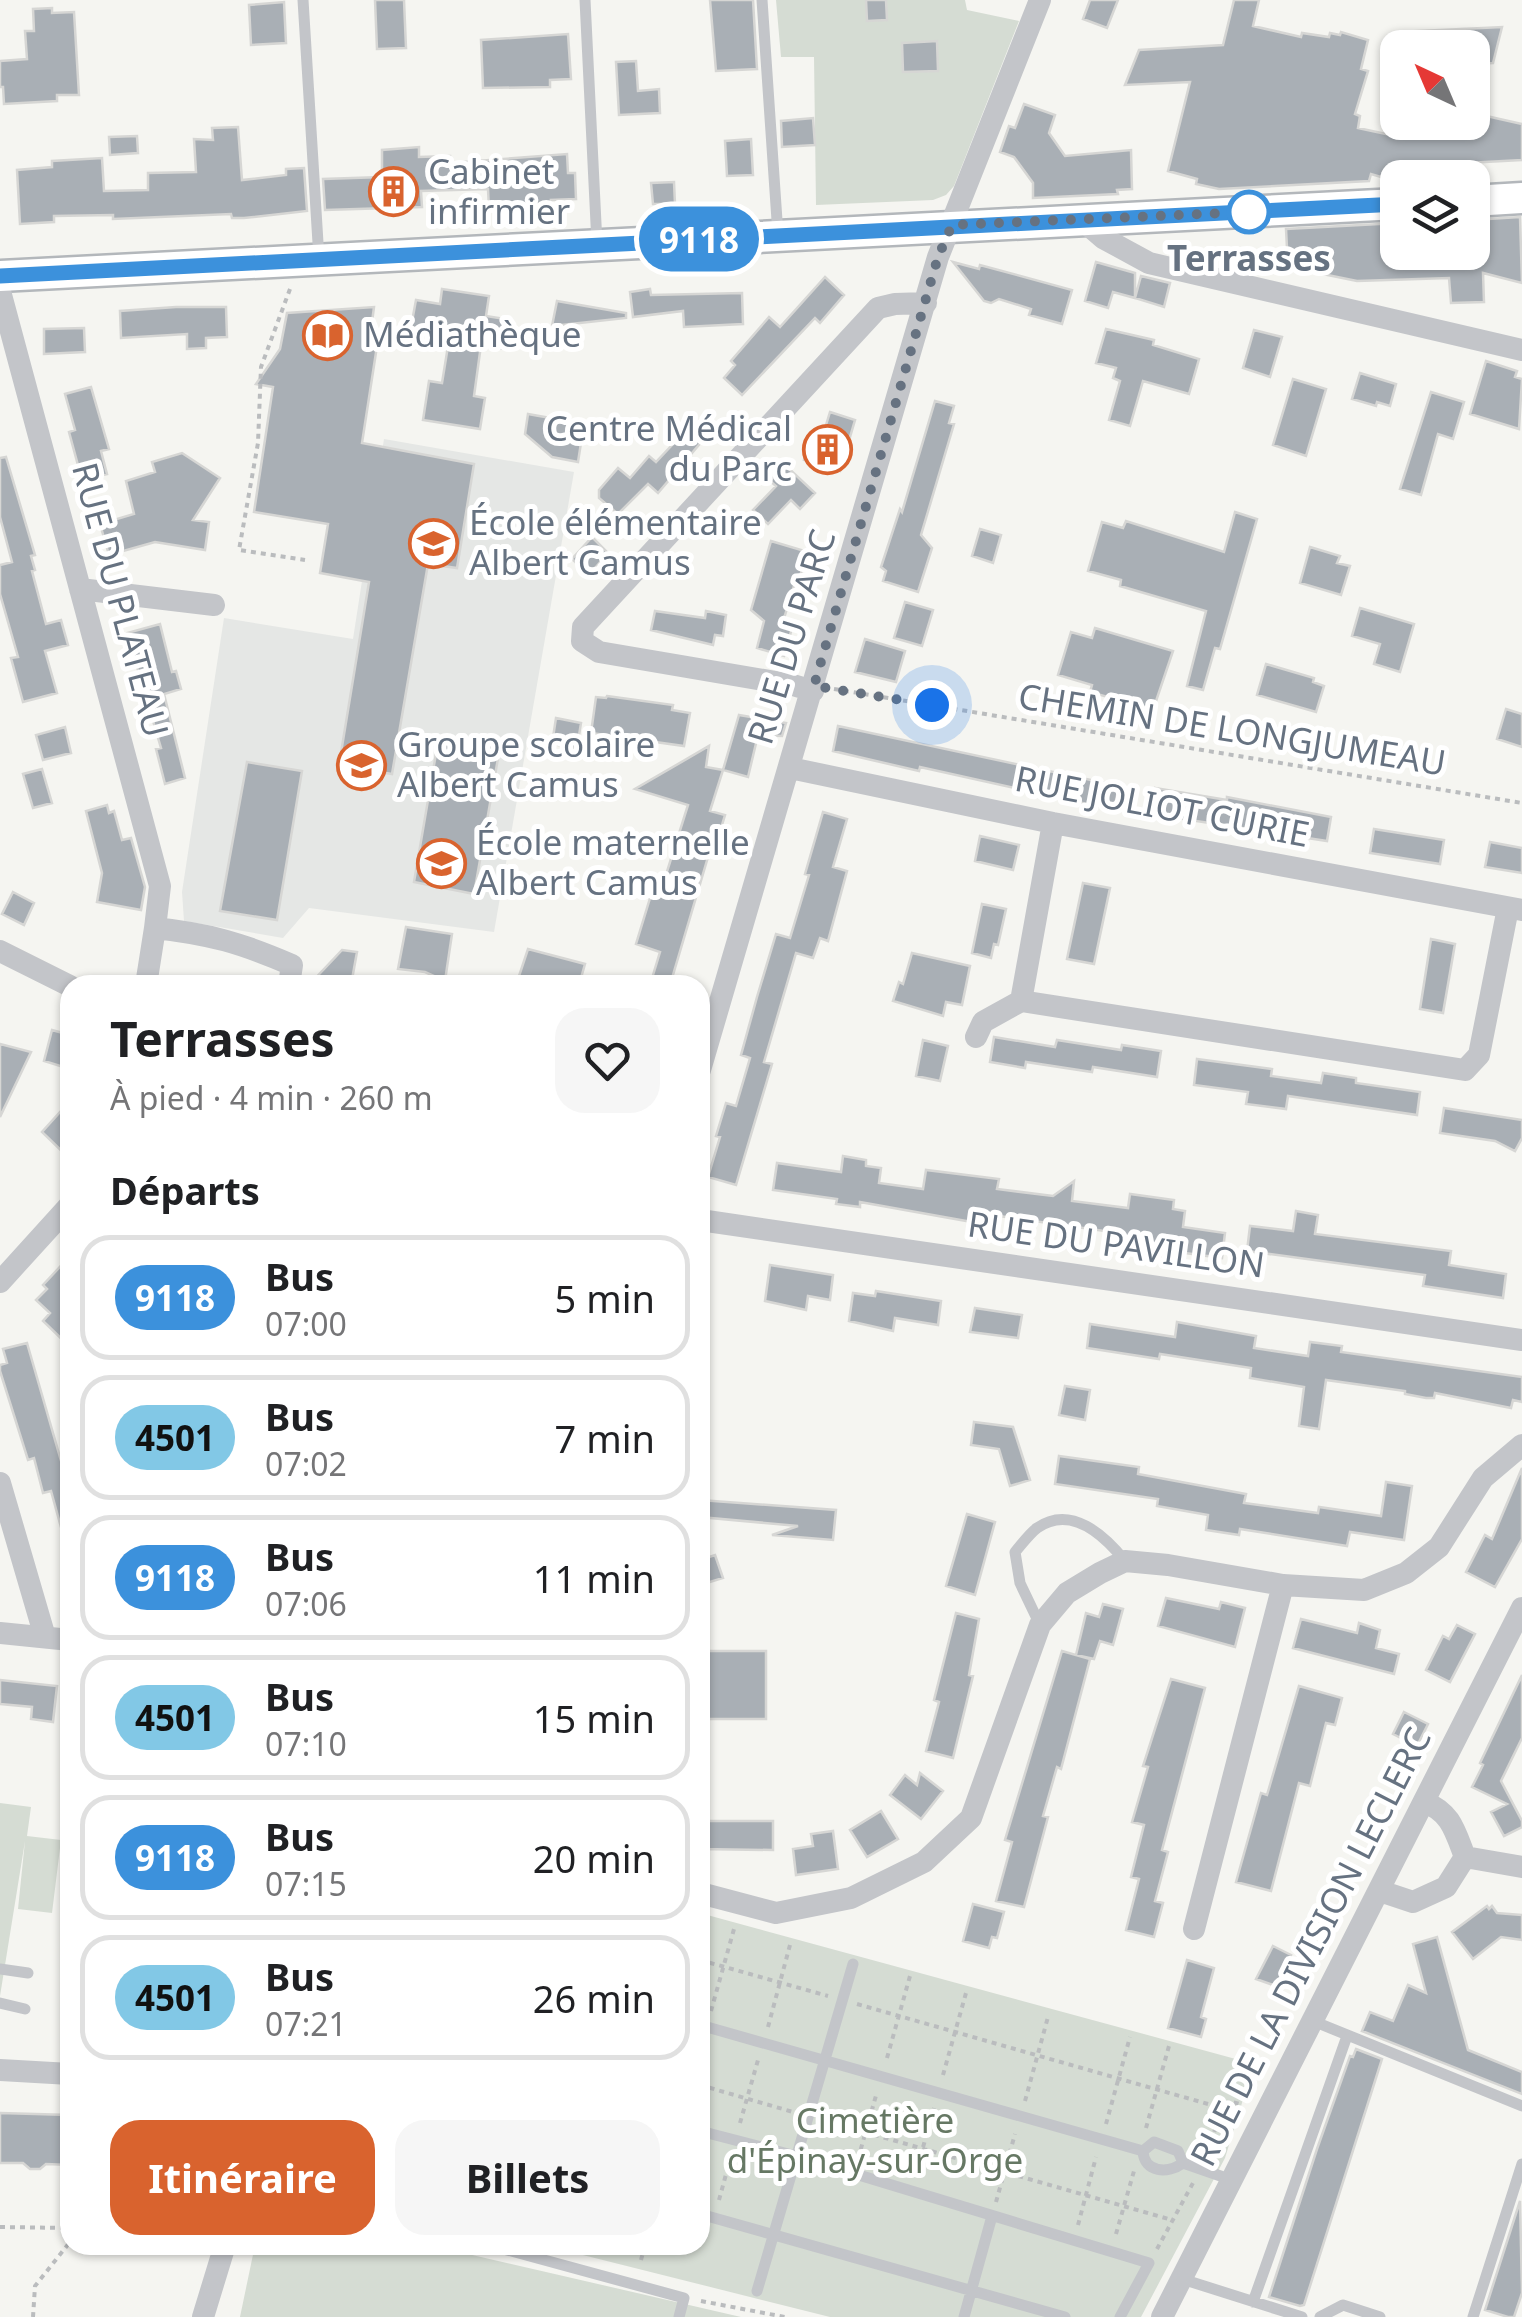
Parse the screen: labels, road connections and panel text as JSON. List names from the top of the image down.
{
  "streets": {
    "street": [
      "RUE DU PLATEAU",
      "RUE DU PARC",
      "RUE JOLIOT CURIE",
      "RUE DU PAVILLON",
      "RUE DE LA DIVISION LECLERC"
    ],
    "path": ["CHEMIN DE LONGJUMEAU"]
  },
  "crossings": [
    ["RUE DU PARC", "CHEMIN DE LONGJUMEAU"],
    ["RUE DU PARC", "RUE JOLIOT CURIE"]
  ],
  "parks": ["Cimetière d'Épinay-sur-Orge"],
  "places": {
    "building": ["Cabinet infirmier", "Centre Médical du Parc"],
    "other": ["Terrasses"],
    "library": ["Médiathèque"],
    "school or university": ["École élémentaire Albert Camus", "Groupe scolaire Albert Camus", "École maternelle Albert Camus"]
  },
  "lines": ["bus line 9118"],
  "north": "top left",
  "page": {
    "on_map": "9118",
    "heading": [
      ["Terrasses", "À pied · 4 min · 260 m"],
      "Départs"
    ],
    "list": [
      {
        "mark": "9118",
        "name": "Bus",
        "note": "07:00",
        "value": "5 min"
      },
      {
        "mark": "4501",
        "name": "Bus",
        "note": "07:02",
        "value": "7 min"
      },
      {
        "mark": "9118",
        "name": "Bus",
        "note": "07:06",
        "value": "11 min"
      },
      {
        "mark": "4501",
        "name": "Bus",
        "note": "07:10",
        "value": "15 min"
      },
      {
        "mark": "9118",
        "name": "Bus",
        "note": "07:15",
        "value": "20 min"
      },
      {
        "mark": "4501",
        "name": "Bus",
        "note": "07:21",
        "value": "26 min"
      }
    ],
    "buttons": ["Itinéraire", "Billets"]
  }
}
